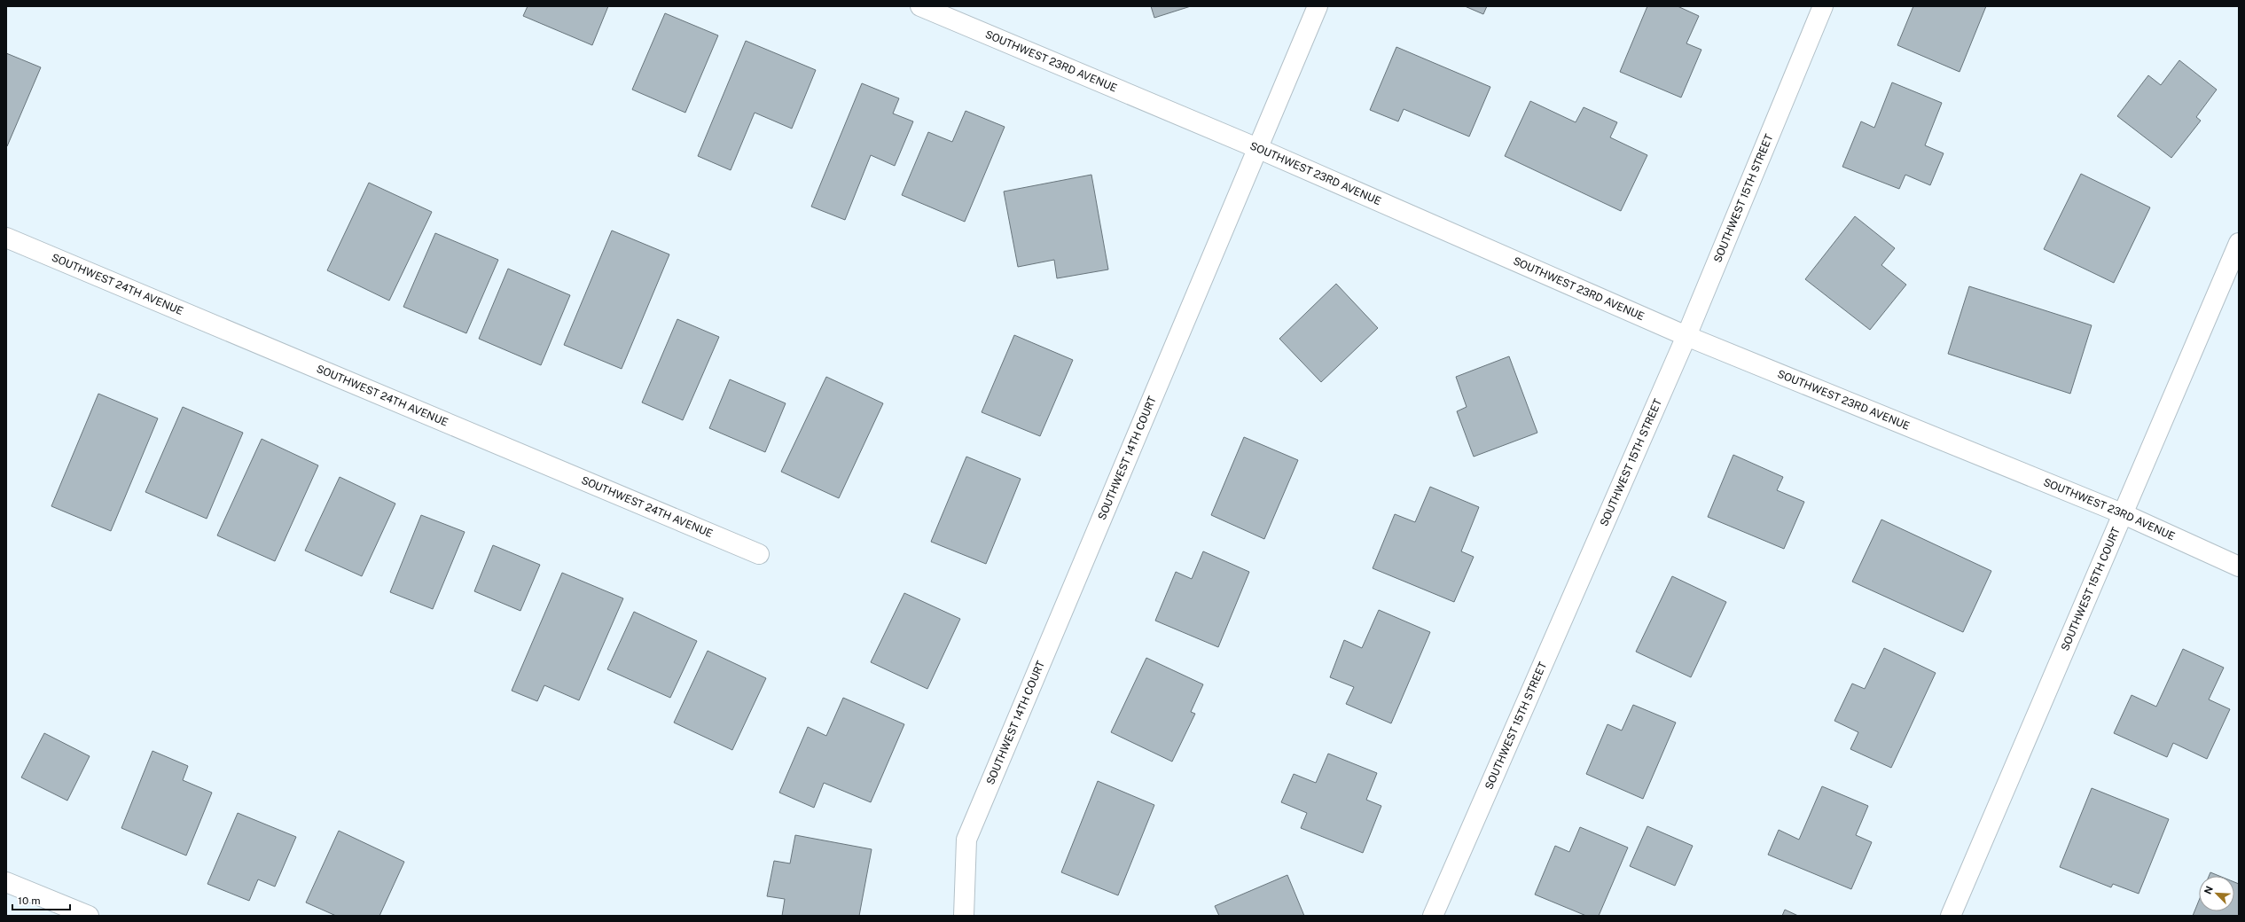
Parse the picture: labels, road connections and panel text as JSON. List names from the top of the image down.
{
  "streets": {
    "street": [
      "SOUTHWEST 23RD AVENUE",
      "SOUTHWEST 15TH STREET",
      "SOUTHWEST 24TH AVENUE",
      "SOUTHWEST 14TH COURT",
      "SOUTHWEST 15TH COURT"
    ]
  },
  "crossings": [
    ["SOUTHWEST 23RD AVENUE", "SOUTHWEST 15TH STREET"],
    ["SOUTHWEST 23RD AVENUE", "SOUTHWEST 14TH COURT"],
    ["SOUTHWEST 23RD AVENUE", "SOUTHWEST 15TH COURT"]
  ],
  "scale_bar": "10 m",
  "north": "top left"
}
